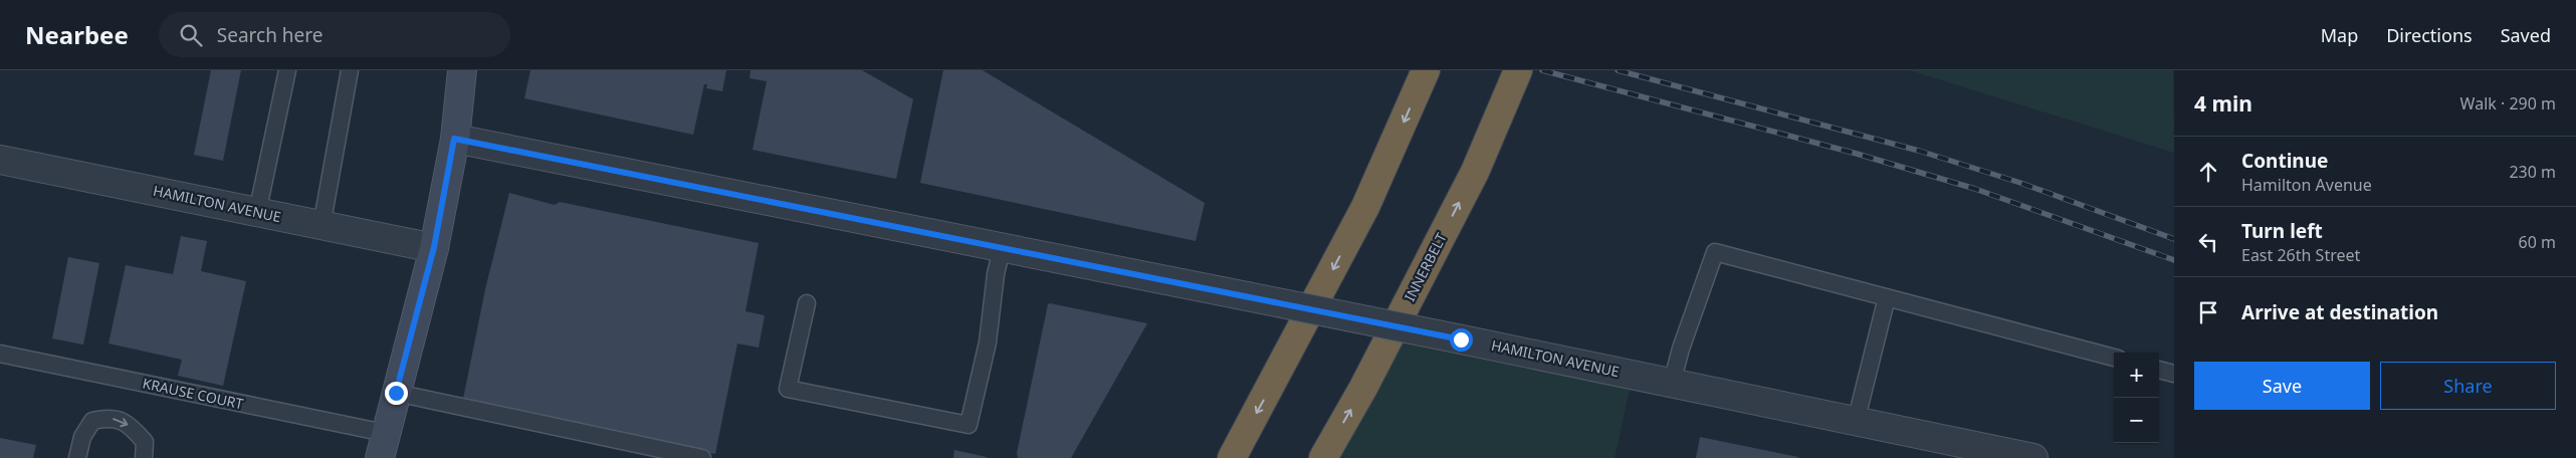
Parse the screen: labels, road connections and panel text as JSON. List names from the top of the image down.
{
  "streets": {
    "highway": ["INNERBELT"],
    "street": ["HAMILTON AVENUE"],
    "lane": ["KRAUSE COURT"]
  },
  "page": {
    "header": "Nearbee",
    "search": "Search here",
    "nav": ["Map", "Directions", "Saved"],
    "heading": ["4 min", "Walk · 290 m"],
    "list": [
      ["Continue", "Hamilton Avenue", "230 m"],
      ["Turn left", "East 26th Street", "60 m"],
      "Arrive at destination"
    ],
    "buttons": ["Save", "Share"],
    "map_buttons": ["+", "−"]
  }
}
